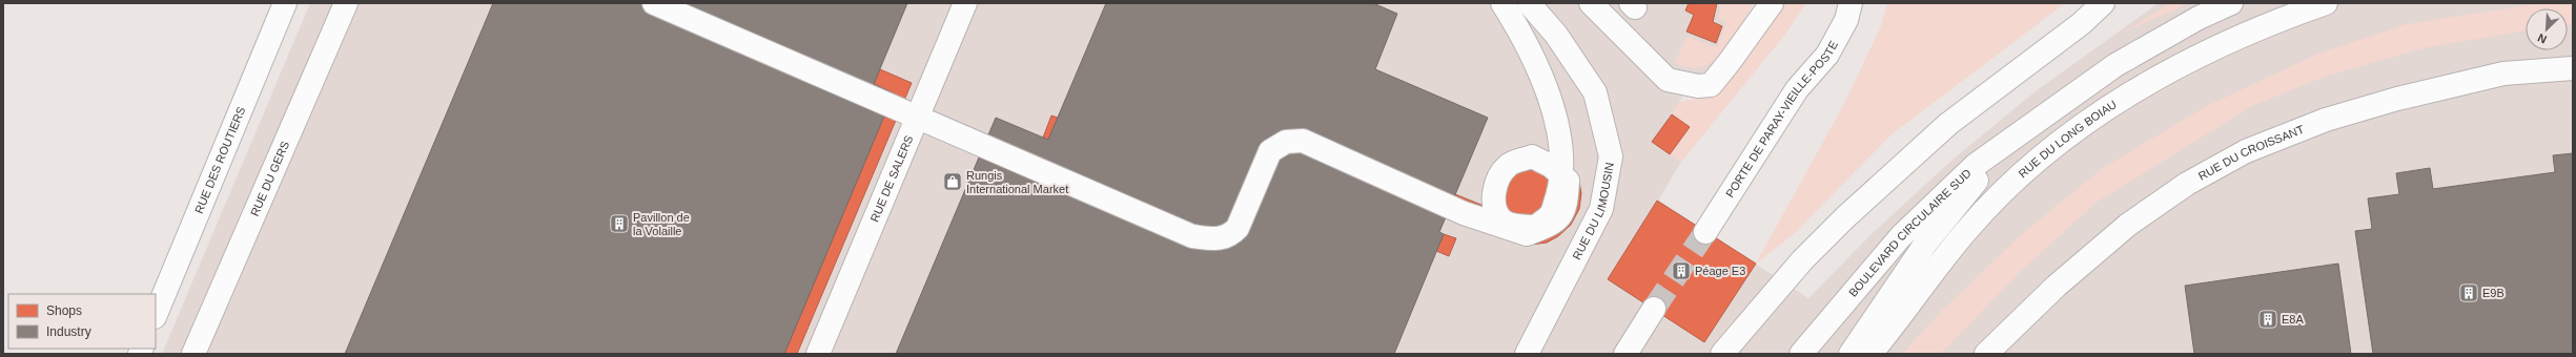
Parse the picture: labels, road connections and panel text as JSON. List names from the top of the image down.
{
  "streets": {
    "street": [
      "PORTE DE PARAY-VIEILLE-POSTE",
      "RUE DU LONG BOIAU",
      "RUE DU CROISSANT",
      "RUE DES ROUTIERS",
      "RUE DU GERS",
      "RUE DE SALERS",
      "RUE DU LIMOUSIN",
      "BOULEVARD CIRCULAIRE SUD"
    ]
  },
  "places": {
    "shop": ["Rungis International Market"],
    "building": [
      "Pavillon de la Volaille",
      "Péage E3",
      "E9B",
      "E8A"
    ]
  },
  "legend": ["Shops", "Industry"],
  "north": "bottom left"
}
